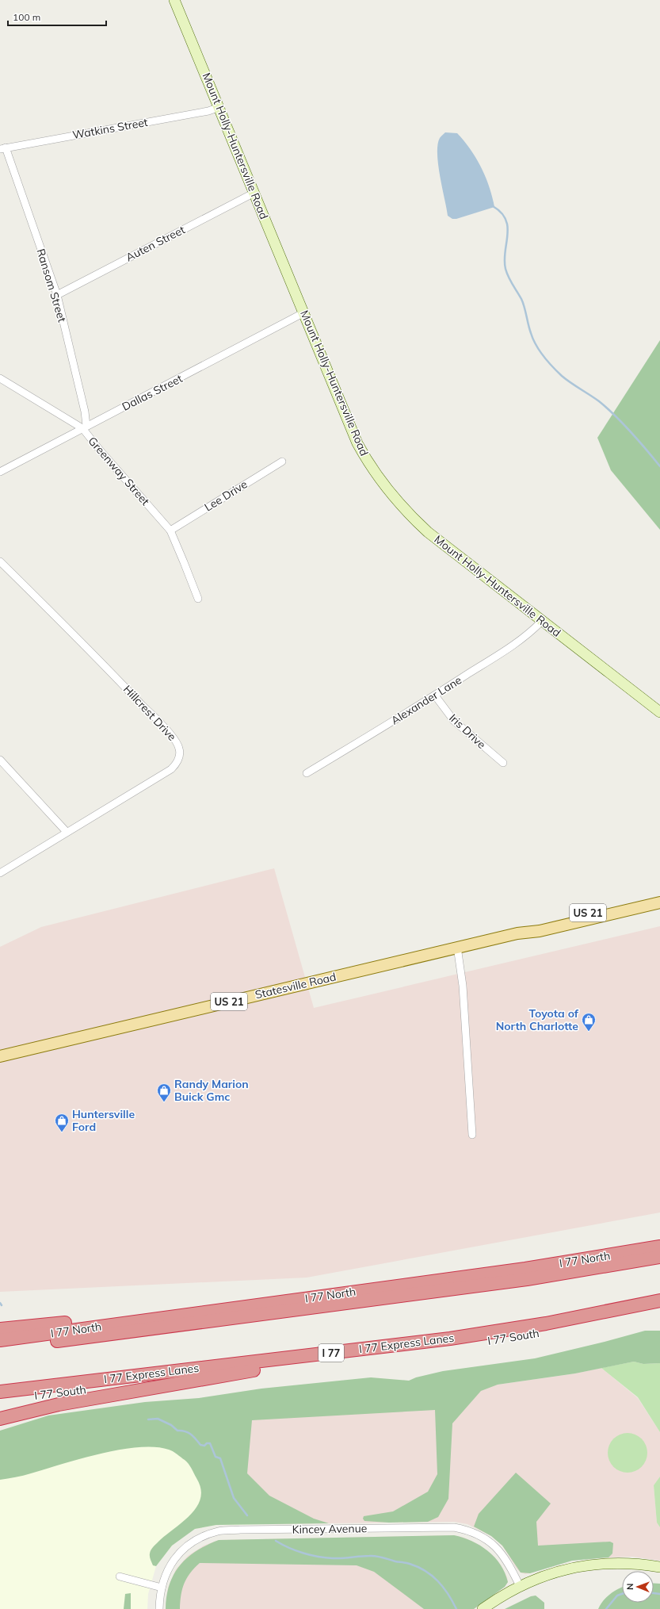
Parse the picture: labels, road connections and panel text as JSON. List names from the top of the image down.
{
  "streets": {
    "highway": [
      "I 77 North",
      "I 77 South",
      "I 77 Express Lanes",
      "I 77"
    ],
    "main road": ["Mount Holly-Huntersville Road", "US 21", "Statesville Road"],
    "street": [
      "Watkins Street",
      "Auten Street",
      "Ransom Street",
      "Dallas Street",
      "Greenway Street",
      "Lee Drive",
      "Alexander Lane",
      "Hillcrest Drive",
      "Iris Drive",
      "Kincey Avenue"
    ]
  },
  "crossings": [
    ["Watkins Street", "Mount Holly-Huntersville Road"],
    ["Watkins Street", "Ransom Street"],
    ["Mount Holly-Huntersville Road", "Auten Street"],
    ["Mount Holly-Huntersville Road", "Dallas Street"],
    ["Mount Holly-Huntersville Road", "Alexander Lane"],
    ["Auten Street", "Ransom Street"],
    ["Ransom Street", "Dallas Street"],
    ["Ransom Street", "Greenway Street"],
    ["Dallas Street", "Greenway Street"],
    ["Greenway Street", "Lee Drive"],
    ["Alexander Lane", "Iris Drive"]
  ],
  "places": {
    "shop": ["Toyota of North Charlotte", "Randy Marion Buick Gmc", "Huntersville Ford"]
  },
  "scale_bar": "100 m",
  "north": "left"
}
